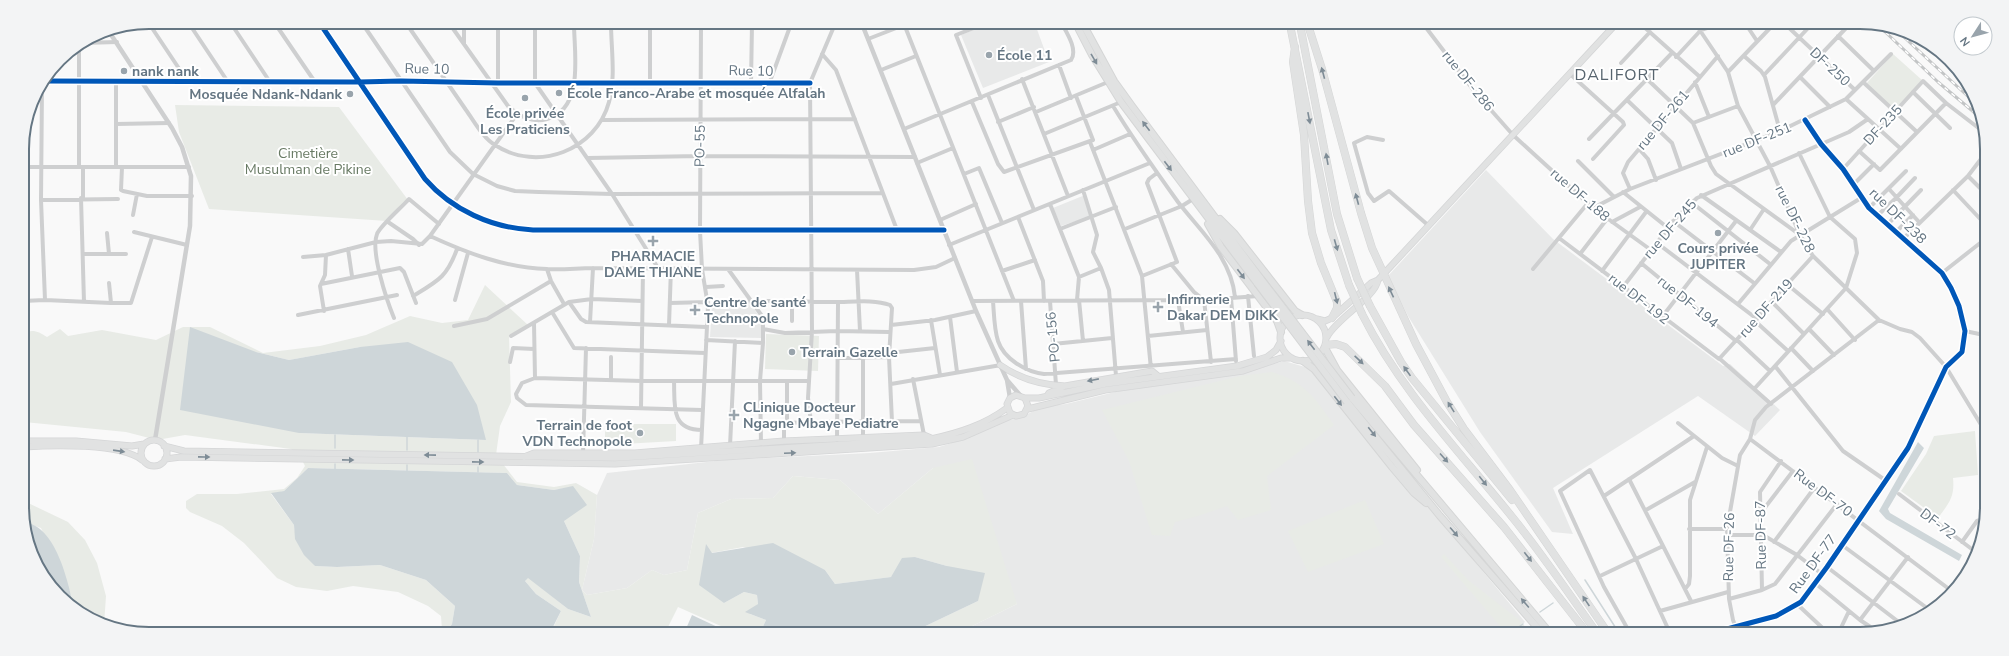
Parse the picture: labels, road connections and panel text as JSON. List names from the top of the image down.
{
  "streets": {
    "street": [
      "DF-250",
      "Rue 10",
      "rue DF-286",
      "rue DF-261",
      "DF-235",
      "rue DF-251",
      "PO-55",
      "rue DF-188",
      "rue DF-238",
      "rue DF-228",
      "rue DF-245",
      "rue DF-192",
      "rue DF-194",
      "rue DF-219",
      "PO-156",
      "Rue DF-70",
      "DF-72",
      "Rue DF-87",
      "Rue DF-26",
      "Rue DF-77"
    ]
  },
  "crossings": [
    ["DF-250", "rue DF-251"],
    ["Rue 10", "PO-55"],
    ["rue DF-286", "rue DF-188"],
    ["rue DF-261", "rue DF-251"],
    ["rue DF-261", "rue DF-228"],
    ["DF-235", "rue DF-238"],
    ["rue DF-251", "rue DF-188"],
    ["rue DF-251", "rue DF-238"],
    ["rue DF-251", "rue DF-228"],
    ["rue DF-188", "rue DF-245"],
    ["rue DF-238", "rue DF-245"],
    ["rue DF-228", "rue DF-245"],
    ["rue DF-228", "rue DF-219"],
    ["rue DF-228", "Rue DF-26"],
    ["rue DF-228", "Rue DF-77"],
    ["rue DF-245", "rue DF-192"],
    ["rue DF-245", "rue DF-194"],
    ["rue DF-192", "rue DF-219"],
    ["rue DF-192", "Rue DF-26"],
    ["rue DF-194", "rue DF-219"],
    ["Rue DF-70", "Rue DF-87"],
    ["Rue DF-70", "Rue DF-26"],
    ["Rue DF-70", "Rue DF-77"],
    ["Rue DF-26", "Rue DF-77"]
  ],
  "districts": ["DALIFORT"],
  "parks": ["Cimetière Musulman de Pikine"],
  "places": {
    "other": [
      "École 11",
      "nank nank",
      "École Franco-Arabe et mosquée Alfalah",
      "Mosquée Ndank-Ndank",
      "École privée Les Praticiens",
      "Cours privée JUPITER",
      "Terrain Gazelle",
      "Terrain de foot VDN Technopole"
    ],
    "health": [
      "PHARMACIE DAME THIANE",
      "Infirmerie Dakar DEM DIKK",
      "Centre de santé Technopole",
      "CLinique Docteur Ngagne Mbaye Pediatre"
    ]
  },
  "north": "bottom left"
}
